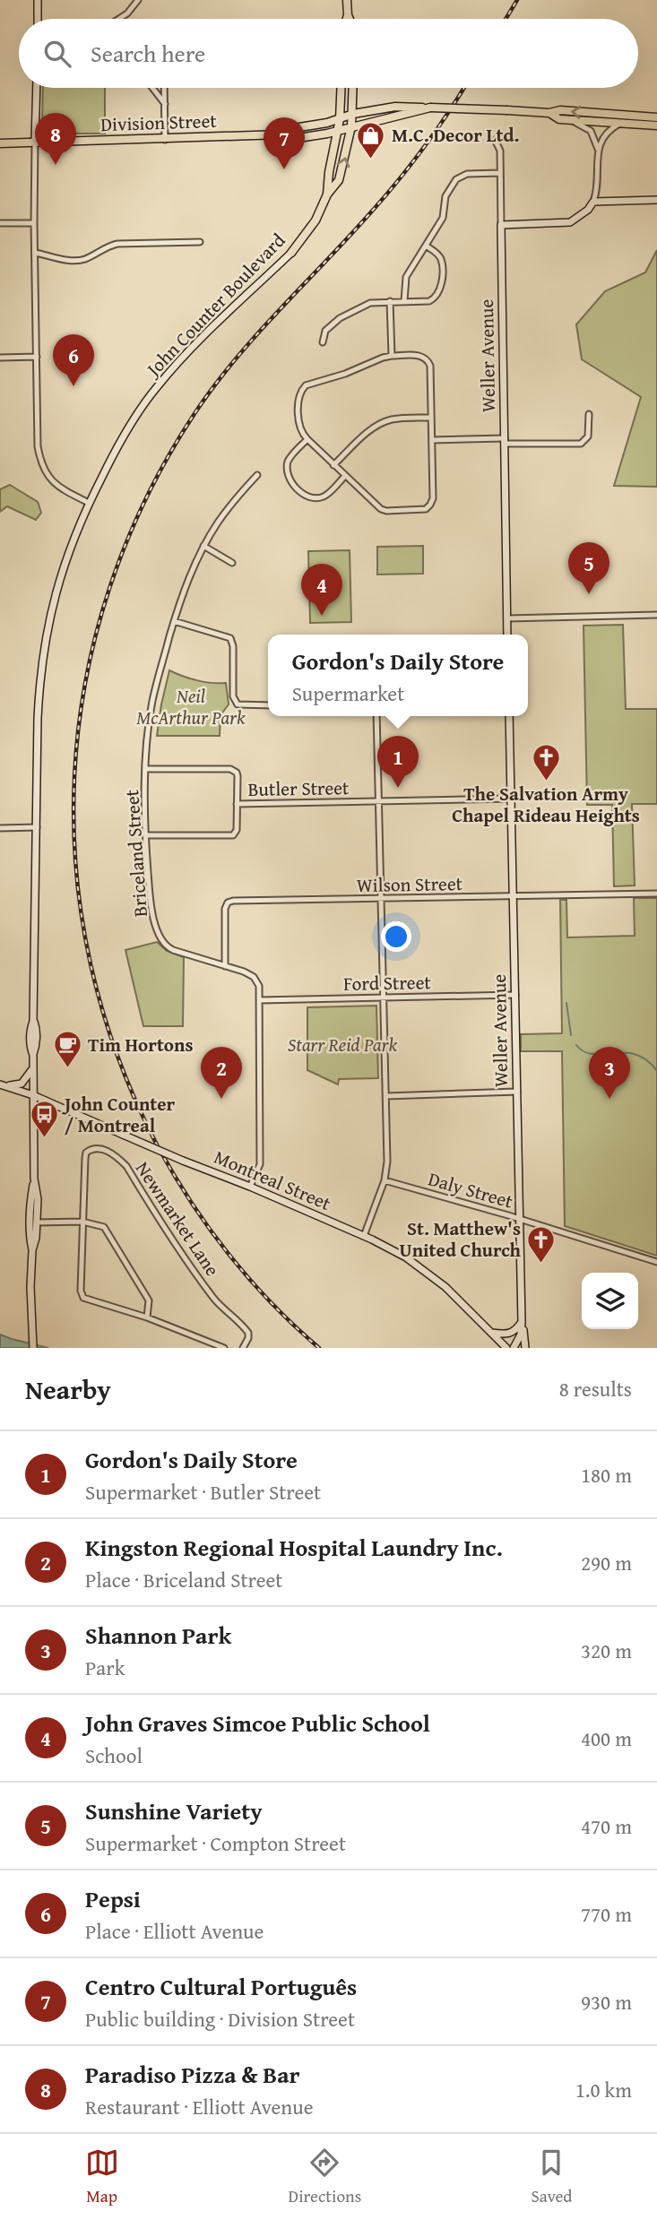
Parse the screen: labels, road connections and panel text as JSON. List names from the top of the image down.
{
  "streets": {
    "main road": [
      "Division Street",
      "John Counter Boulevard",
      "Weller Avenue",
      "Montreal Street"
    ],
    "street": [
      "Butler Street",
      "Briceland Street",
      "Wilson Street",
      "Ford Street",
      "Daly Street",
      "Newmarket Lane"
    ]
  },
  "crossings": [
    ["Division Street", "John Counter Boulevard"],
    ["John Counter Boulevard", "Montreal Street"],
    ["Weller Avenue", "Butler Street"],
    ["Weller Avenue", "Wilson Street"],
    ["Weller Avenue", "Ford Street"],
    ["Weller Avenue", "Daly Street"],
    ["Briceland Street", "Wilson Street"],
    ["Briceland Street", "Ford Street"],
    ["Briceland Street", "Montreal Street"]
  ],
  "parks": ["Neil McArthur Park", "Starr Reid Park"],
  "places": {
    "shop": ["M.C. Decor Ltd."],
    "church": ["The Salvation Army Chapel Rideau Heights", "St. Matthew's United Church"],
    "cafe": ["Tim Hortons"],
    "bus stop": ["John Counter / Montreal"]
  },
  "page": {
    "search": "Search here",
    "pins": [
      "8",
      "7",
      "6",
      "5",
      "4",
      "1",
      "2",
      "3"
    ],
    "popup": ["Gordon's Daily Store", "Supermarket"],
    "heading": ["Nearby", "8 results"],
    "list": [
      {
        "mark": "1",
        "name": "Gordon's Daily Store",
        "note": "Supermarket · Butler Street",
        "value": "180 m"
      },
      {
        "mark": "2",
        "name": "Kingston Regional Hospital Laundry Inc.",
        "note": "Place · Briceland Street",
        "value": "290 m"
      },
      {
        "mark": "3",
        "name": "Shannon Park",
        "note": "Park",
        "value": "320 m"
      },
      {
        "mark": "4",
        "name": "John Graves Simcoe Public School",
        "note": "School",
        "value": "400 m"
      },
      {
        "mark": "5",
        "name": "Sunshine Variety",
        "note": "Supermarket · Compton Street",
        "value": "470 m"
      },
      {
        "mark": "6",
        "name": "Pepsi",
        "note": "Place · Elliott Avenue",
        "value": "770 m"
      },
      {
        "mark": "7",
        "name": "Centro Cultural Português",
        "note": "Public building · Division Street",
        "value": "930 m"
      },
      {
        "mark": "8",
        "name": "Paradiso Pizza & Bar",
        "note": "Restaurant · Elliott Avenue",
        "value": "1.0 km"
      }
    ],
    "nav": ["Map", "Directions", "Saved"]
  }
}
